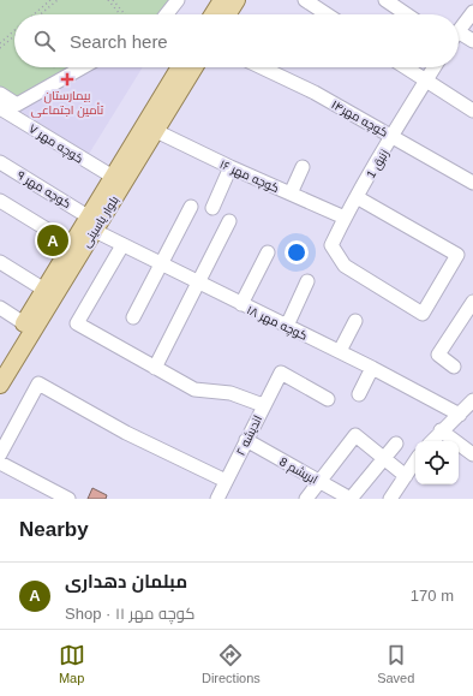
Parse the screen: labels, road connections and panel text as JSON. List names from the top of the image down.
{
  "streets": {
    "main road": ["بلوار یاسینی"],
    "street": [
      "کوچه مهر۱۴",
      "کوچه مهر ۷",
      "زنبق 1",
      "کوچه مهر ۱۶",
      "کوچه مهر ۹",
      "کوچه مهر ۱۸",
      "اندیشه ۲",
      "ابریشم 8"
    ]
  },
  "crossings": [
    ["کوچه مهر۱۴", "زنبق 1"],
    ["کوچه مهر ۷", "بلوار یاسینی"],
    ["زنبق 1", "کوچه مهر ۱۶"],
    ["کوچه مهر ۱۶", "بلوار یاسینی"],
    ["کوچه مهر ۹", "بلوار یاسینی"],
    ["کوچه مهر ۹", "کوچه مهر ۱۸"],
    ["بلوار یاسینی", "کوچه مهر ۱۸"],
    ["اندیشه ۲", "ابریشم 8"]
  ],
  "places": {
    "health": ["بیمارستان تأمین اجتماعی"]
  },
  "page": {
    "search": "Search here",
    "pins": "A",
    "heading": "Nearby",
    "list": [
      {
        "mark": "A",
        "name": "مبلمان دهداری",
        "note": "Shop · کوچه مهر ۱۱",
        "value": "170 m"
      }
    ],
    "nav": ["Map", "Directions", "Saved"]
  }
}
